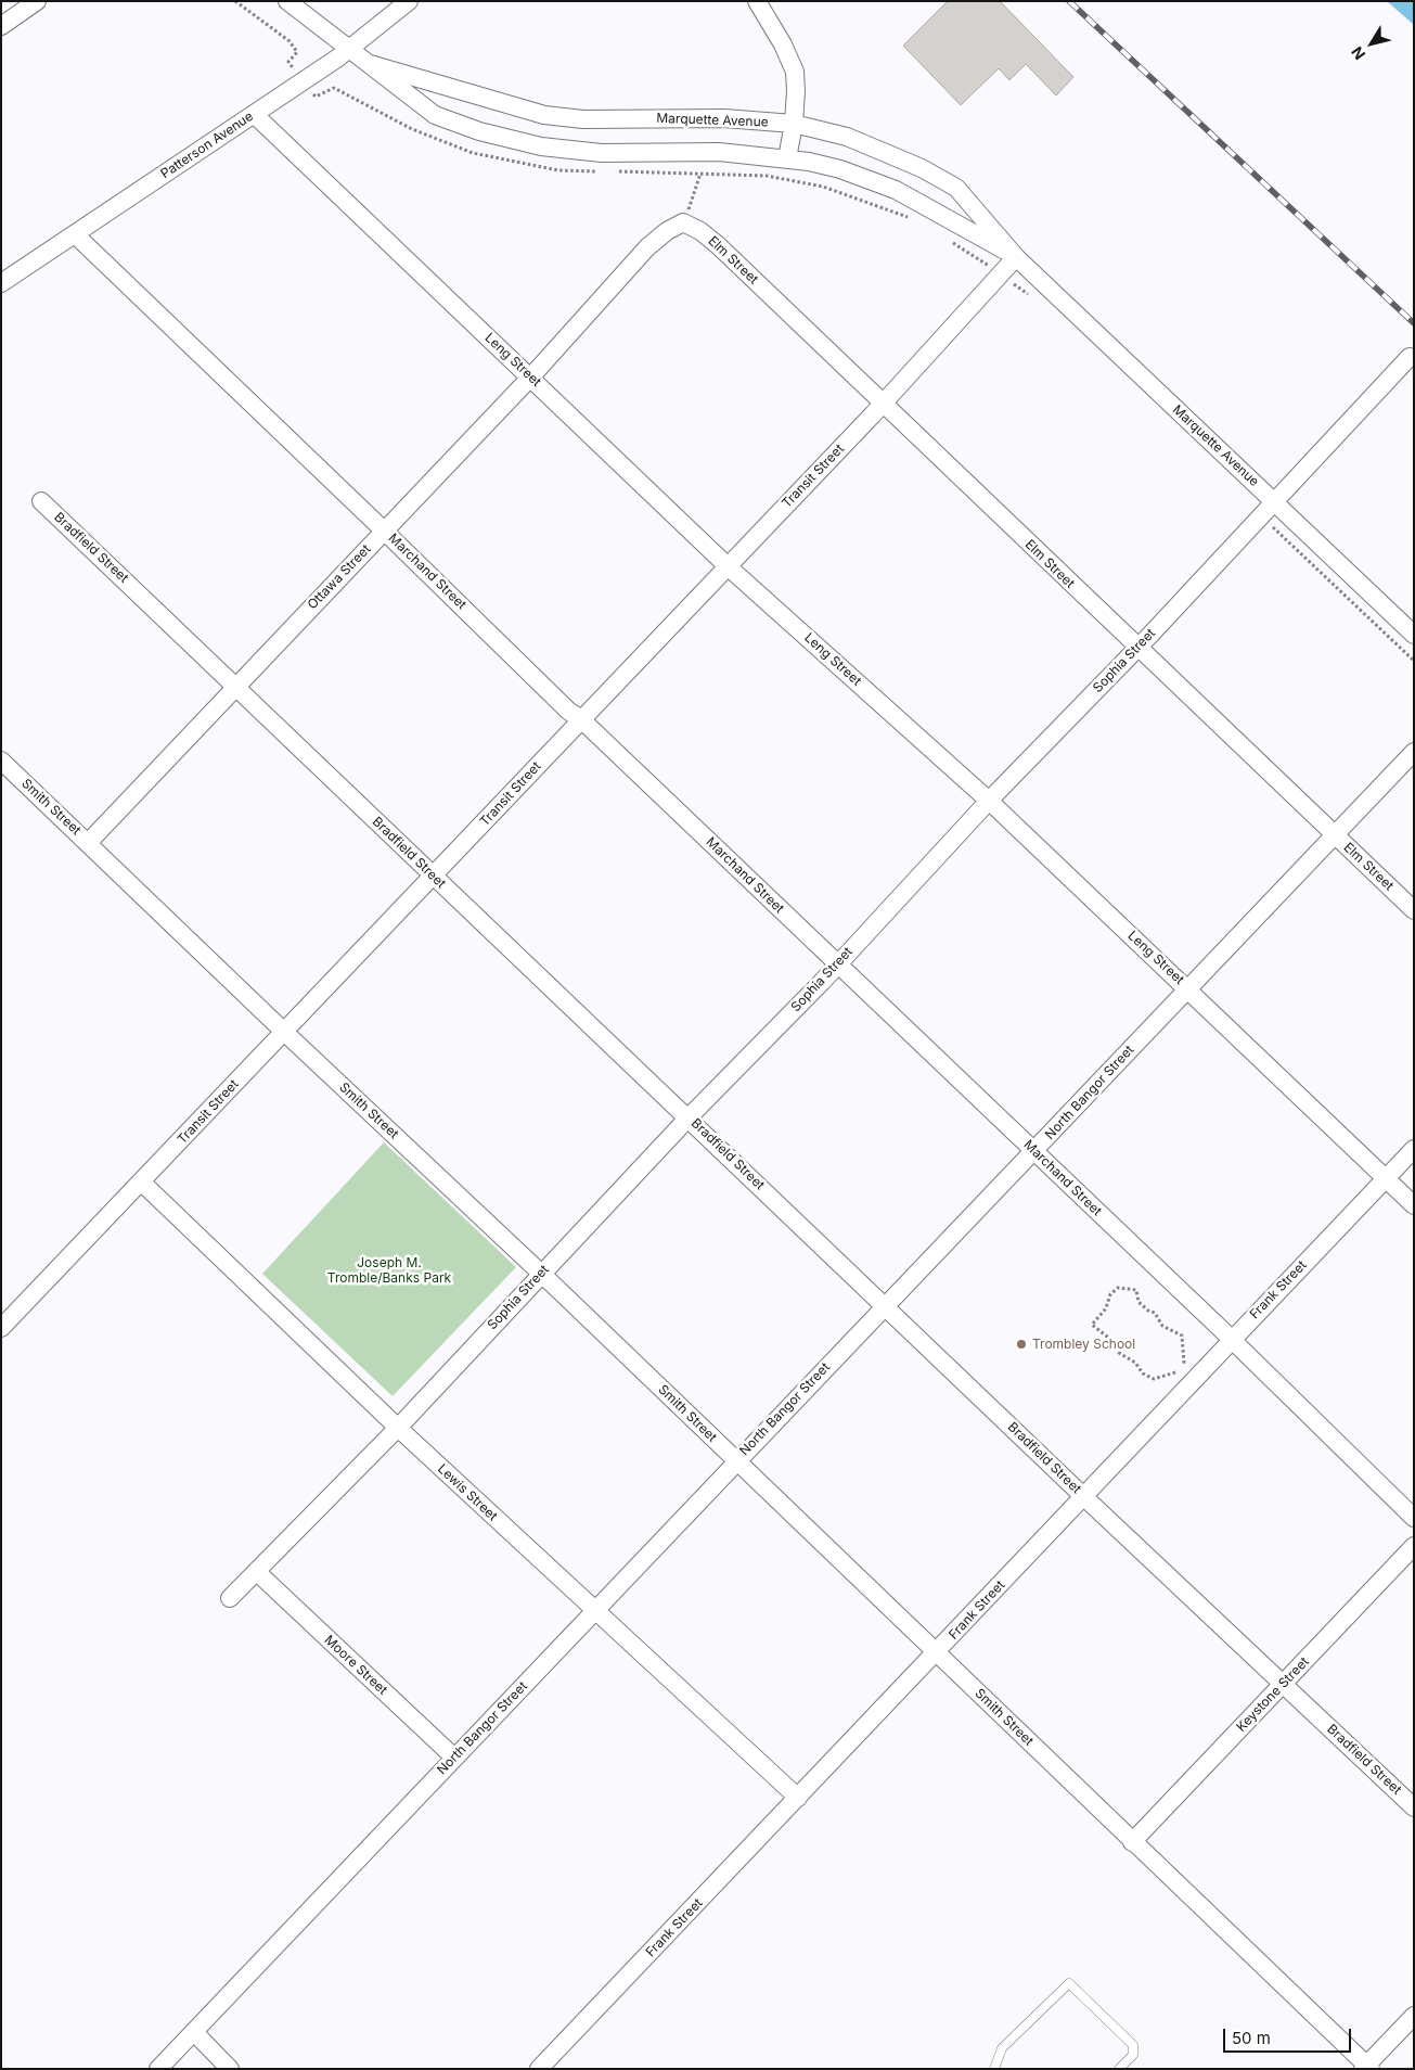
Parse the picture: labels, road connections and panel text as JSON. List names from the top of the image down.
{
  "streets": {
    "street": [
      "Marquette Avenue",
      "Patterson Avenue",
      "Elm Street",
      "Leng Street",
      "Transit Street",
      "Bradfield Street",
      "Marchand Street",
      "Ottawa Street",
      "Sophia Street",
      "Smith Street",
      "North Bangor Street",
      "Frank Street",
      "Lewis Street",
      "Moore Street",
      "Keystone Street"
    ]
  },
  "crossings": [
    ["Marquette Avenue", "Patterson Avenue"],
    ["Marquette Avenue", "Transit Street"],
    ["Marquette Avenue", "Sophia Street"],
    ["Patterson Avenue", "Leng Street"],
    ["Patterson Avenue", "Marchand Street"],
    ["Elm Street", "Transit Street"],
    ["Elm Street", "Ottawa Street"],
    ["Elm Street", "Sophia Street"],
    ["Elm Street", "North Bangor Street"],
    ["Leng Street", "Transit Street"],
    ["Leng Street", "Ottawa Street"],
    ["Leng Street", "Sophia Street"],
    ["Leng Street", "North Bangor Street"],
    ["Leng Street", "Frank Street"],
    ["Transit Street", "Bradfield Street"],
    ["Transit Street", "Marchand Street"],
    ["Transit Street", "Smith Street"],
    ["Transit Street", "Lewis Street"],
    ["Bradfield Street", "Ottawa Street"],
    ["Bradfield Street", "Sophia Street"],
    ["Bradfield Street", "North Bangor Street"],
    ["Bradfield Street", "Frank Street"],
    ["Bradfield Street", "Keystone Street"],
    ["Marchand Street", "Ottawa Street"],
    ["Marchand Street", "Sophia Street"],
    ["Marchand Street", "North Bangor Street"],
    ["Marchand Street", "Frank Street"],
    ["Ottawa Street", "Smith Street"],
    ["Sophia Street", "Smith Street"],
    ["Sophia Street", "Lewis Street"],
    ["Sophia Street", "Moore Street"],
    ["Smith Street", "North Bangor Street"],
    ["Smith Street", "Frank Street"],
    ["Smith Street", "Keystone Street"],
    ["North Bangor Street", "Lewis Street"],
    ["North Bangor Street", "Moore Street"],
    ["Frank Street", "Lewis Street"]
  ],
  "parks": ["Joseph M. Tromble/Banks Park"],
  "places": ["Trombley School"],
  "scale_bar": "50 m",
  "north": "bottom left"
}
